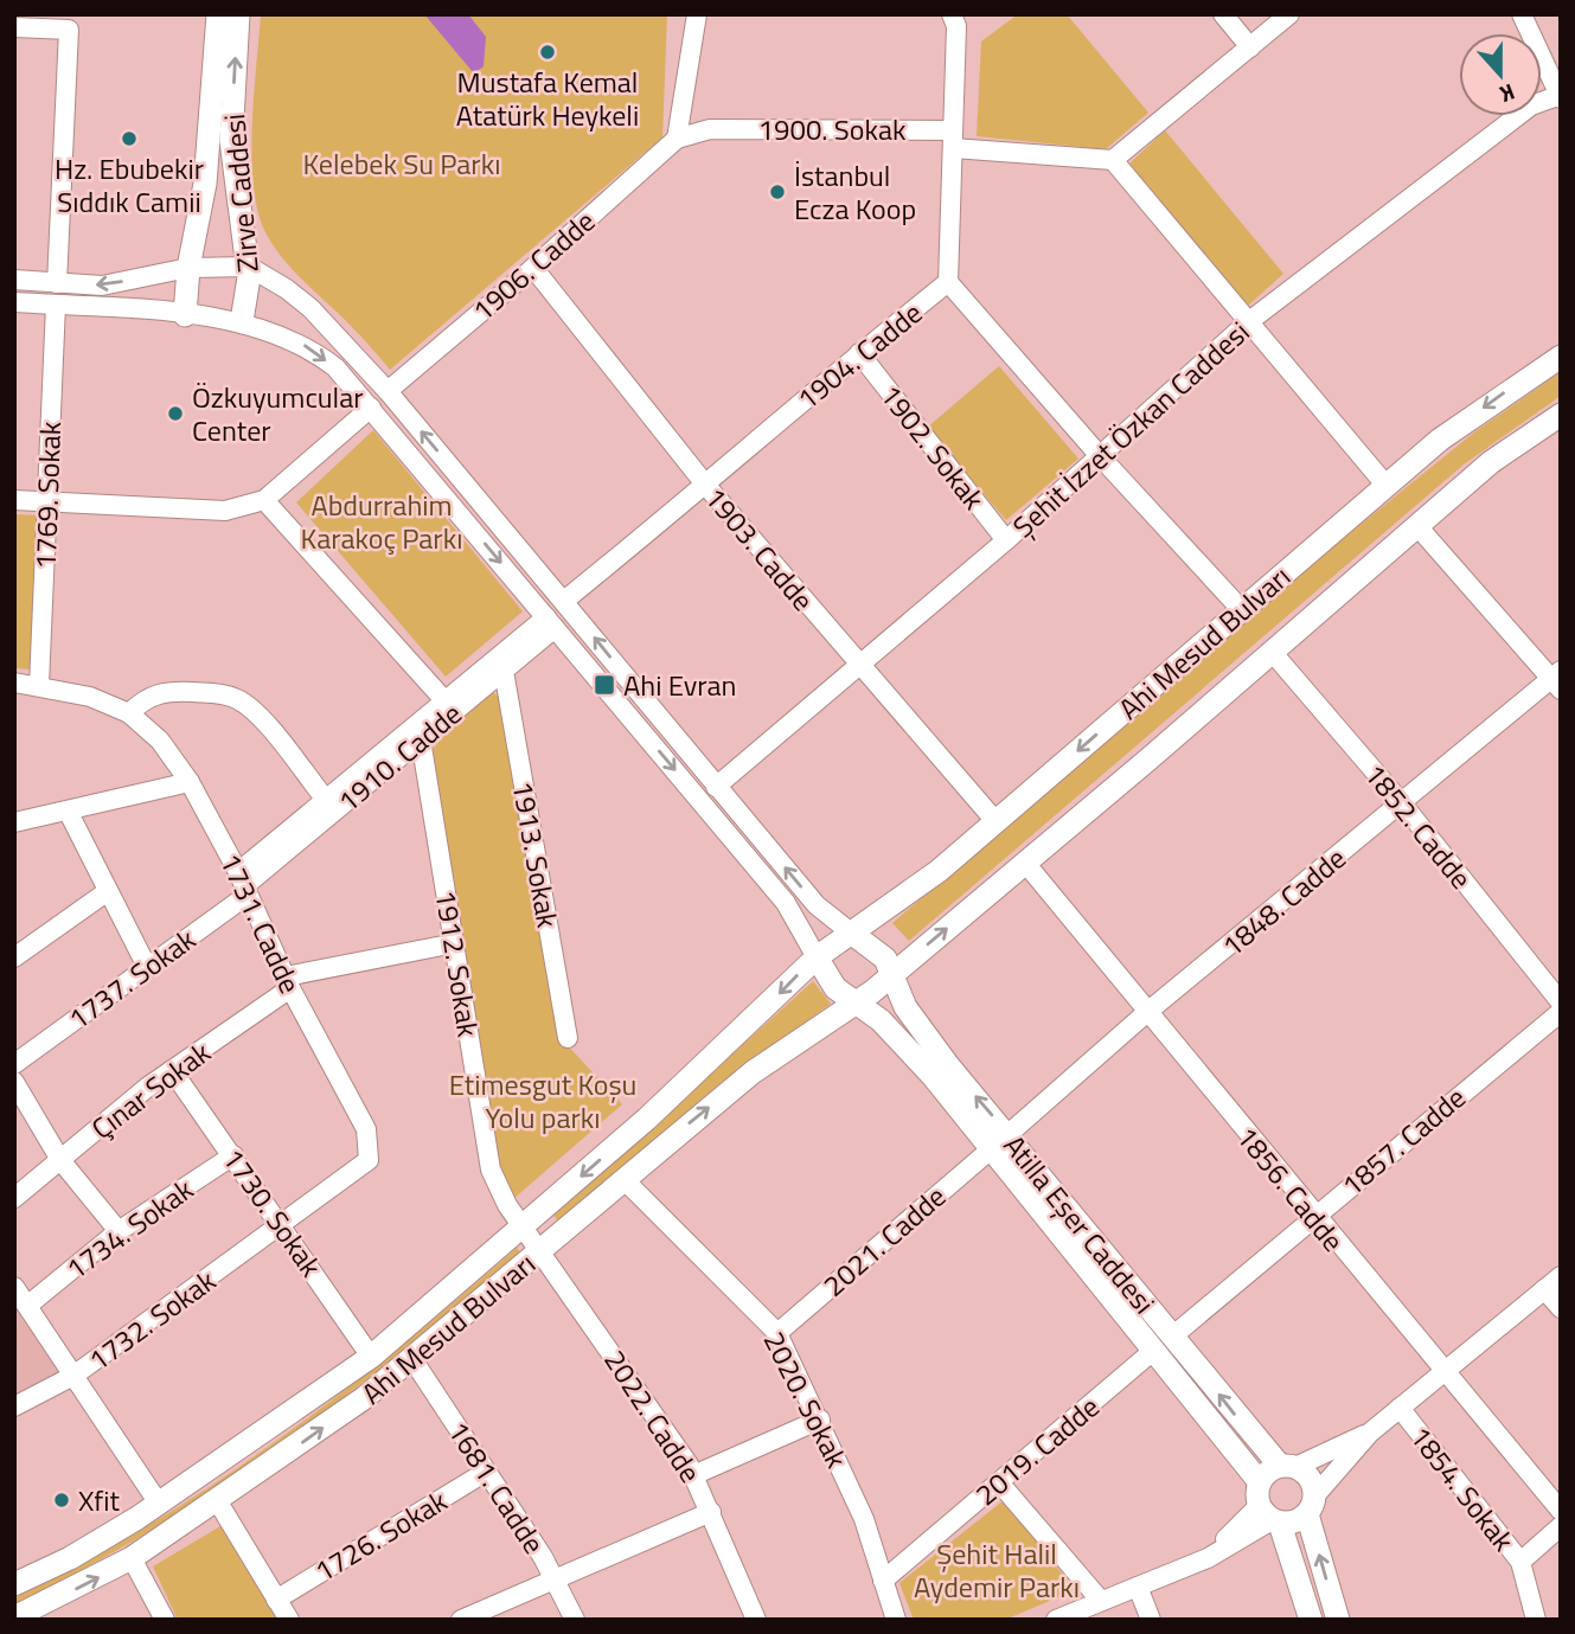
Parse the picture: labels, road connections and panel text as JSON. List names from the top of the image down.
{
  "streets": {
    "main road": ["Zirve Caddesi", "Ahi Mesud Bulvarı", "Atilla Eşer Caddesi"],
    "street": [
      "1900. Sokak",
      "1906. Cadde",
      "1904. Cadde",
      "Şehit İzzet Özkan Caddesi",
      "1902. Sokak",
      "1769. Sokak",
      "1903. Cadde",
      "1910. Cadde",
      "1852. Cadde",
      "1913. Sokak",
      "1848. Cadde",
      "1731. Cadde",
      "1912. Sokak",
      "1737. Sokak",
      "Çınar Sokak",
      "1857. Cadde",
      "1856. Cadde",
      "1730. Sokak",
      "1734. Sokak",
      "2021. Cadde",
      "1732. Sokak",
      "2020. Sokak",
      "2022. Cadde",
      "2019. Cadde",
      "1681. Cadde",
      "1854. Sokak",
      "1726. Sokak"
    ]
  },
  "crossings": [
    ["1900. Sokak", "1906. Cadde"],
    ["1900. Sokak", "1904. Cadde"],
    ["1906. Cadde", "1903. Cadde"],
    ["1904. Cadde", "1902. Sokak"],
    ["1904. Cadde", "1903. Cadde"],
    ["Şehit İzzet Özkan Caddesi", "1902. Sokak"],
    ["Şehit İzzet Özkan Caddesi", "1903. Cadde"],
    ["1769. Sokak", "1731. Cadde"],
    ["1903. Cadde", "Ahi Mesud Bulvarı"],
    ["Ahi Mesud Bulvarı", "1852. Cadde"],
    ["Ahi Mesud Bulvarı", "1912. Sokak"],
    ["Ahi Mesud Bulvarı", "1856. Cadde"],
    ["Ahi Mesud Bulvarı", "1730. Sokak"],
    ["Ahi Mesud Bulvarı", "Atilla Eşer Caddesi"],
    ["Ahi Mesud Bulvarı", "2020. Sokak"],
    ["Ahi Mesud Bulvarı", "2022. Cadde"],
    ["Ahi Mesud Bulvarı", "1681. Cadde"],
    ["1910. Cadde", "1913. Sokak"],
    ["1910. Cadde", "1731. Cadde"],
    ["1910. Cadde", "1912. Sokak"],
    ["1910. Cadde", "1737. Sokak"],
    ["1852. Cadde", "1848. Cadde"],
    ["1848. Cadde", "1856. Cadde"],
    ["1848. Cadde", "Atilla Eşer Caddesi"],
    ["1848. Cadde", "2021. Cadde"],
    ["1731. Cadde", "1737. Sokak"],
    ["1731. Cadde", "Çınar Sokak"],
    ["1731. Cadde", "1730. Sokak"],
    ["1731. Cadde", "1732. Sokak"],
    ["1912. Sokak", "2022. Cadde"],
    ["Çınar Sokak", "1730. Sokak"],
    ["1857. Cadde", "1856. Cadde"],
    ["1857. Cadde", "Atilla Eşer Caddesi"],
    ["1857. Cadde", "2019. Cadde"],
    ["1730. Sokak", "1734. Sokak"],
    ["1730. Sokak", "1732. Sokak"],
    ["Atilla Eşer Caddesi", "2021. Cadde"],
    ["Atilla Eşer Caddesi", "2019. Cadde"],
    ["2021. Cadde", "2020. Sokak"],
    ["2020. Sokak", "2019. Cadde"],
    ["1681. Cadde", "1726. Sokak"]
  ],
  "parks": [
    "Kelebek Su Parkı",
    "Abdurrahim Karakoç Parkı",
    "Etimesgut Koşu Yolu parkı",
    "Şehit Halil Aydemir Parkı"
  ],
  "places": {
    "other": [
      "Mustafa Kemal Atatürk Heykeli",
      "Hz. Ebubekir Sıddık Camii",
      "İstanbul Ecza Koop",
      "Özkuyumcular Center",
      "Xfit"
    ],
    "transit": ["Ahi Evran"]
  },
  "north": "bottom"
}
